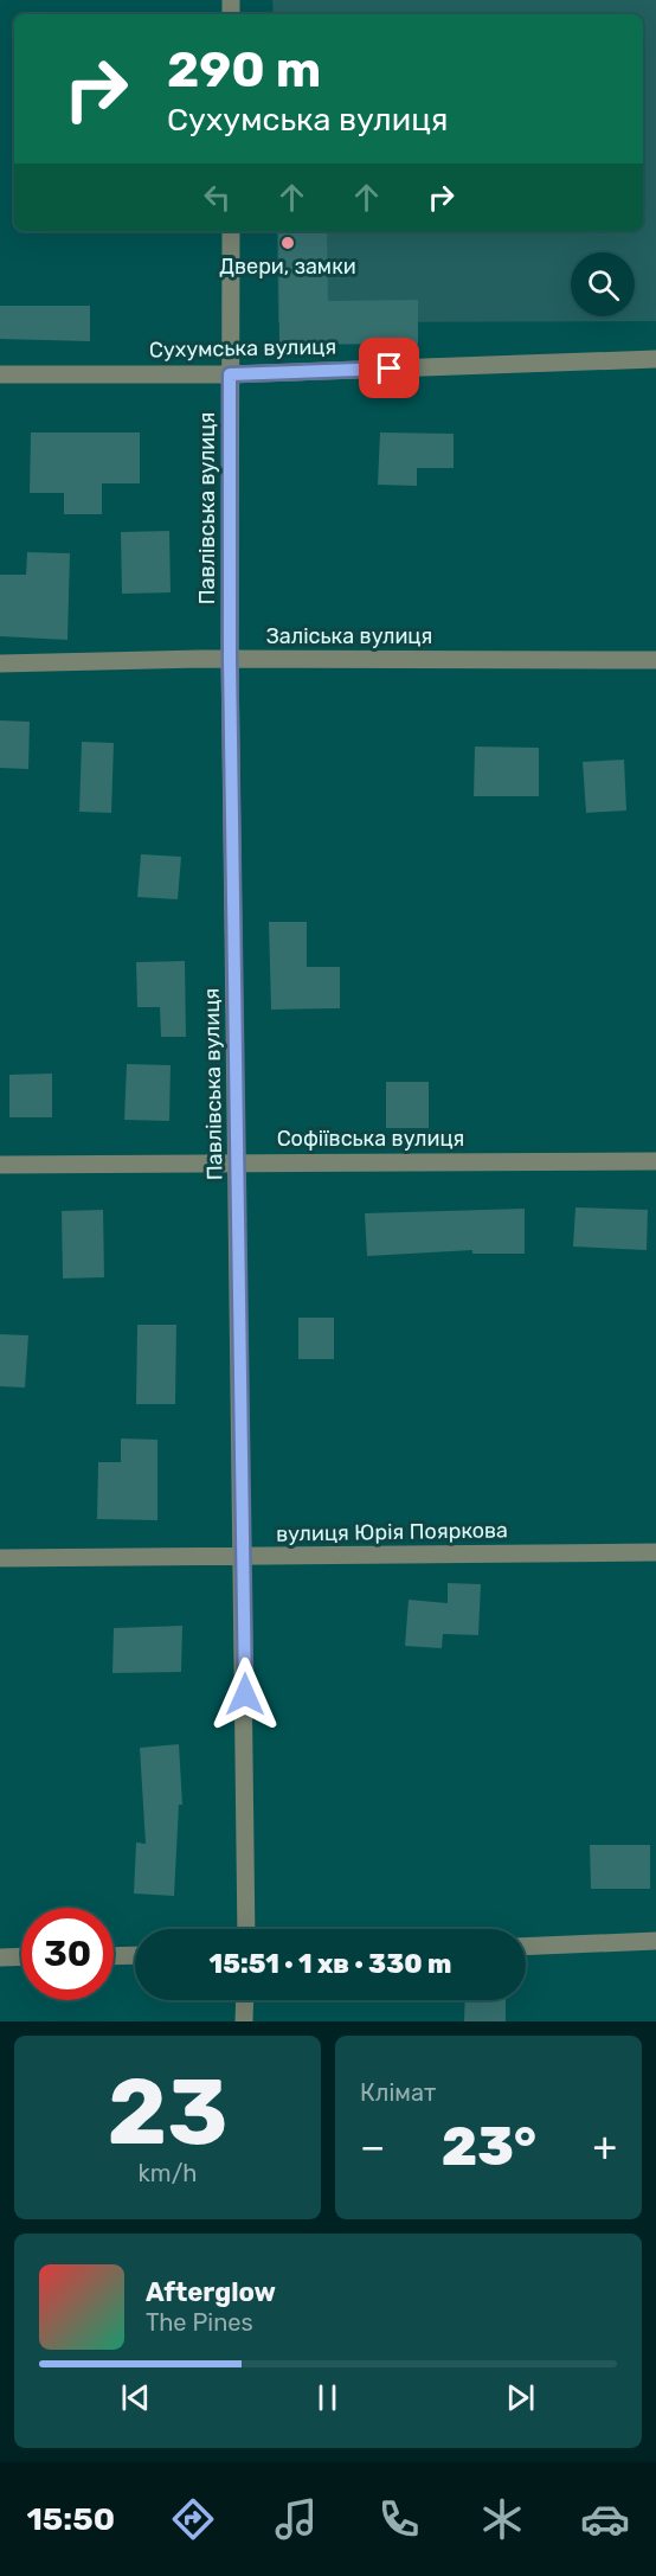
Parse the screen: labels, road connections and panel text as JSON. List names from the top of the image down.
{
  "streets": {
    "street": [
      "Сухумська вулиця",
      "Павлівська вулиця",
      "Заліська вулиця",
      "Софіївська вулиця",
      "вулиця Юрія Пояркова"
    ]
  },
  "crossings": [
    ["Сухумська вулиця", "Павлівська вулиця"],
    ["Павлівська вулиця", "Заліська вулиця"],
    ["Павлівська вулиця", "Софіївська вулиця"],
    ["Павлівська вулиця", "вулиця Юрія Пояркова"]
  ],
  "places": ["Двери, замки"],
  "page": {
    "turn": ["290 m", "Сухумська вулиця"],
    "limit": "30",
    "trip": "15:51 · 1 хв · 330 m",
    "tile": [
      ["23", "km/h"],
      "Клімат"
    ],
    "heat": ["−", "23°", "+"],
    "song": ["Afterglow", "The Pines"],
    "tabs": "15:50"
  }
}
